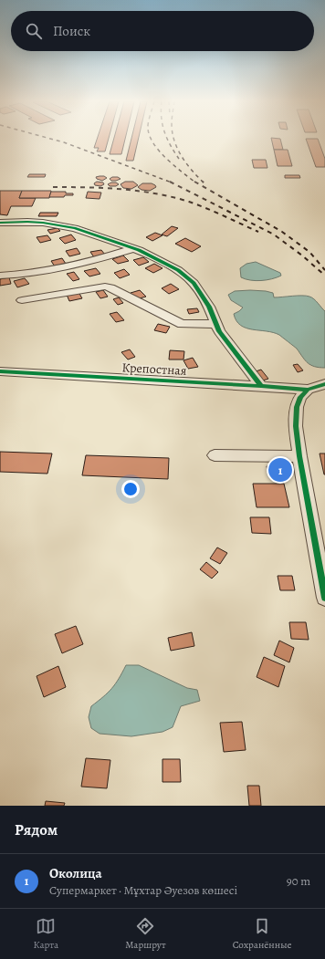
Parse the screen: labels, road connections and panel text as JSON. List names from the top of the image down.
{
  "streets": {
    "street": ["Крепостная"]
  },
  "page": {
    "search": "Поиск",
    "pins": "1",
    "heading": "Рядом",
    "list": [
      {
        "mark": "1",
        "name": "Околица",
        "note": "Супермаркет · Мұхтар Әуезов көшесі",
        "value": "90 m"
      }
    ],
    "nav": ["Карта", "Маршрут", "Сохранённые"]
  }
}
